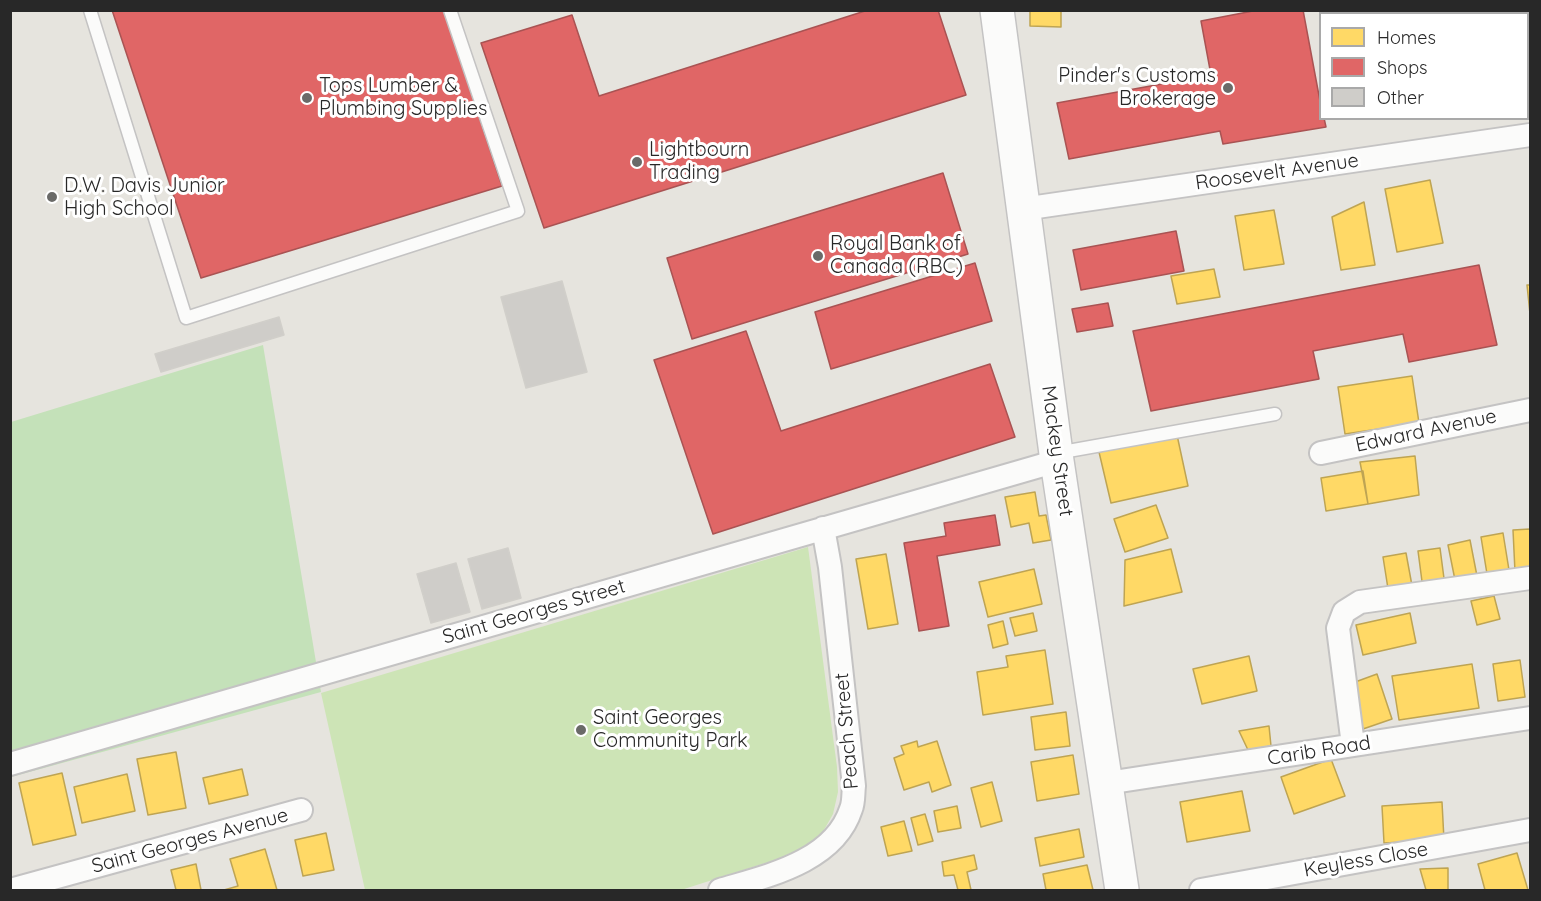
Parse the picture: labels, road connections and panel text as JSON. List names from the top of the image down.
{
  "streets": {
    "main road": ["Mackey Street"],
    "street": [
      "Roosevelt Avenue",
      "Edward Avenue",
      "Saint Georges Street",
      "Peach Street",
      "Carib Road",
      "Saint Georges Avenue",
      "Keyless Close"
    ]
  },
  "crossings": [
    ["Roosevelt Avenue", "Mackey Street"],
    ["Mackey Street", "Saint Georges Street"],
    ["Mackey Street", "Carib Road"],
    ["Saint Georges Street", "Peach Street"]
  ],
  "places": [
    "Pinder's Customs Brokerage",
    "Tops Lumber & Plumbing Supplies",
    "Lightbourn Trading",
    "D.W. Davis Junior High School",
    "Royal Bank of Canada (RBC)",
    "Saint Georges Community Park"
  ],
  "legend": ["Homes", "Shops", "Other"]
}
